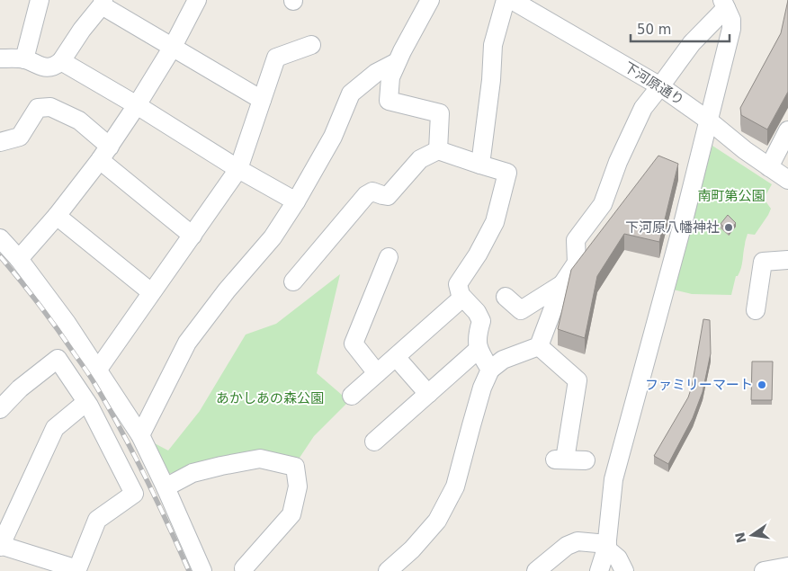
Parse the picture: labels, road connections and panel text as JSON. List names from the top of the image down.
{
  "streets": {
    "street": ["下河原通り"]
  },
  "parks": ["南町第公園", "あかしあの森公園"],
  "places": ["下河原八幡神社", "ファミリーマート"],
  "scale_bar": "50 m",
  "north": "left"
}
